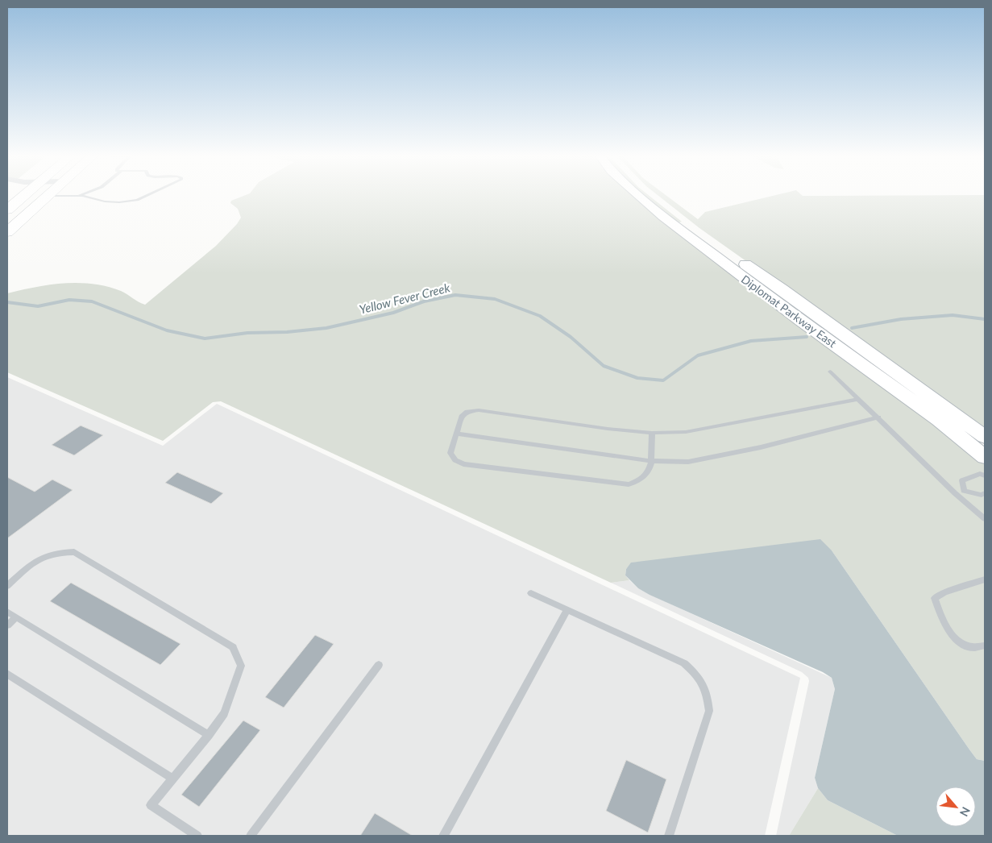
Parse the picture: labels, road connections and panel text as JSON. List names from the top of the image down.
{
  "streets": {
    "main road": ["Diplomat Parkway East"]
  },
  "water": ["Yellow Fever Creek"],
  "north": "bottom right"
}
